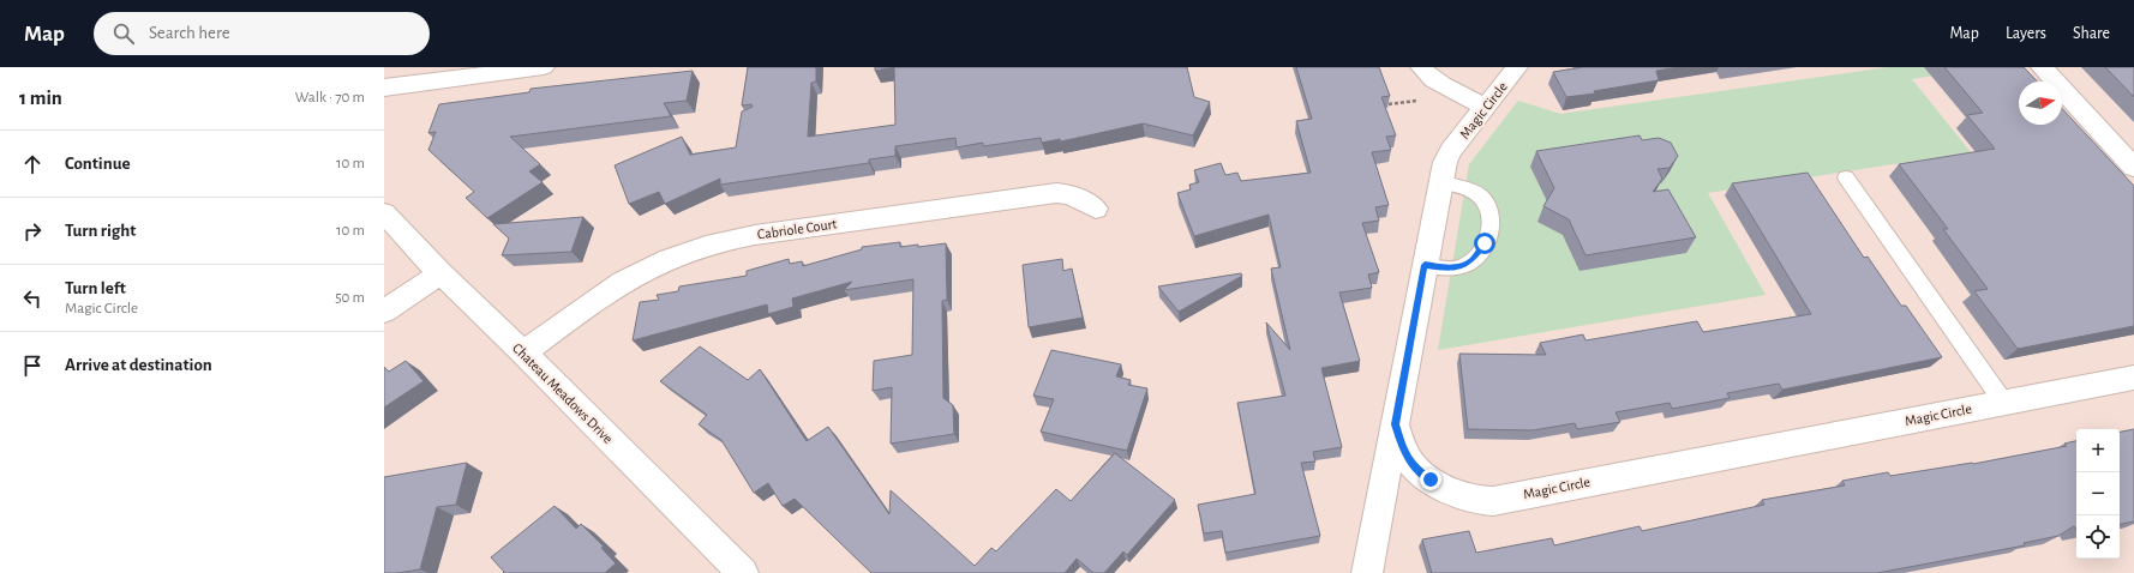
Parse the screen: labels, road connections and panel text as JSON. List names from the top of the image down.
{
  "streets": {
    "street": ["Magic Circle", "Cabriole Court", "Chateau Meadows Drive"]
  },
  "crossings": [
    ["Cabriole Court", "Chateau Meadows Drive"]
  ],
  "north": "right",
  "page": {
    "header": "Map",
    "search": "Search here",
    "nav": ["Map", "Layers", "Share"],
    "heading": ["1 min", "Walk · 70 m"],
    "list": [
      ["Continue", "10 m"],
      ["Turn right", "10 m"],
      ["Turn left", "Magic Circle", "50 m"],
      "Arrive at destination"
    ],
    "map_buttons": ["+", "−"]
  }
}
